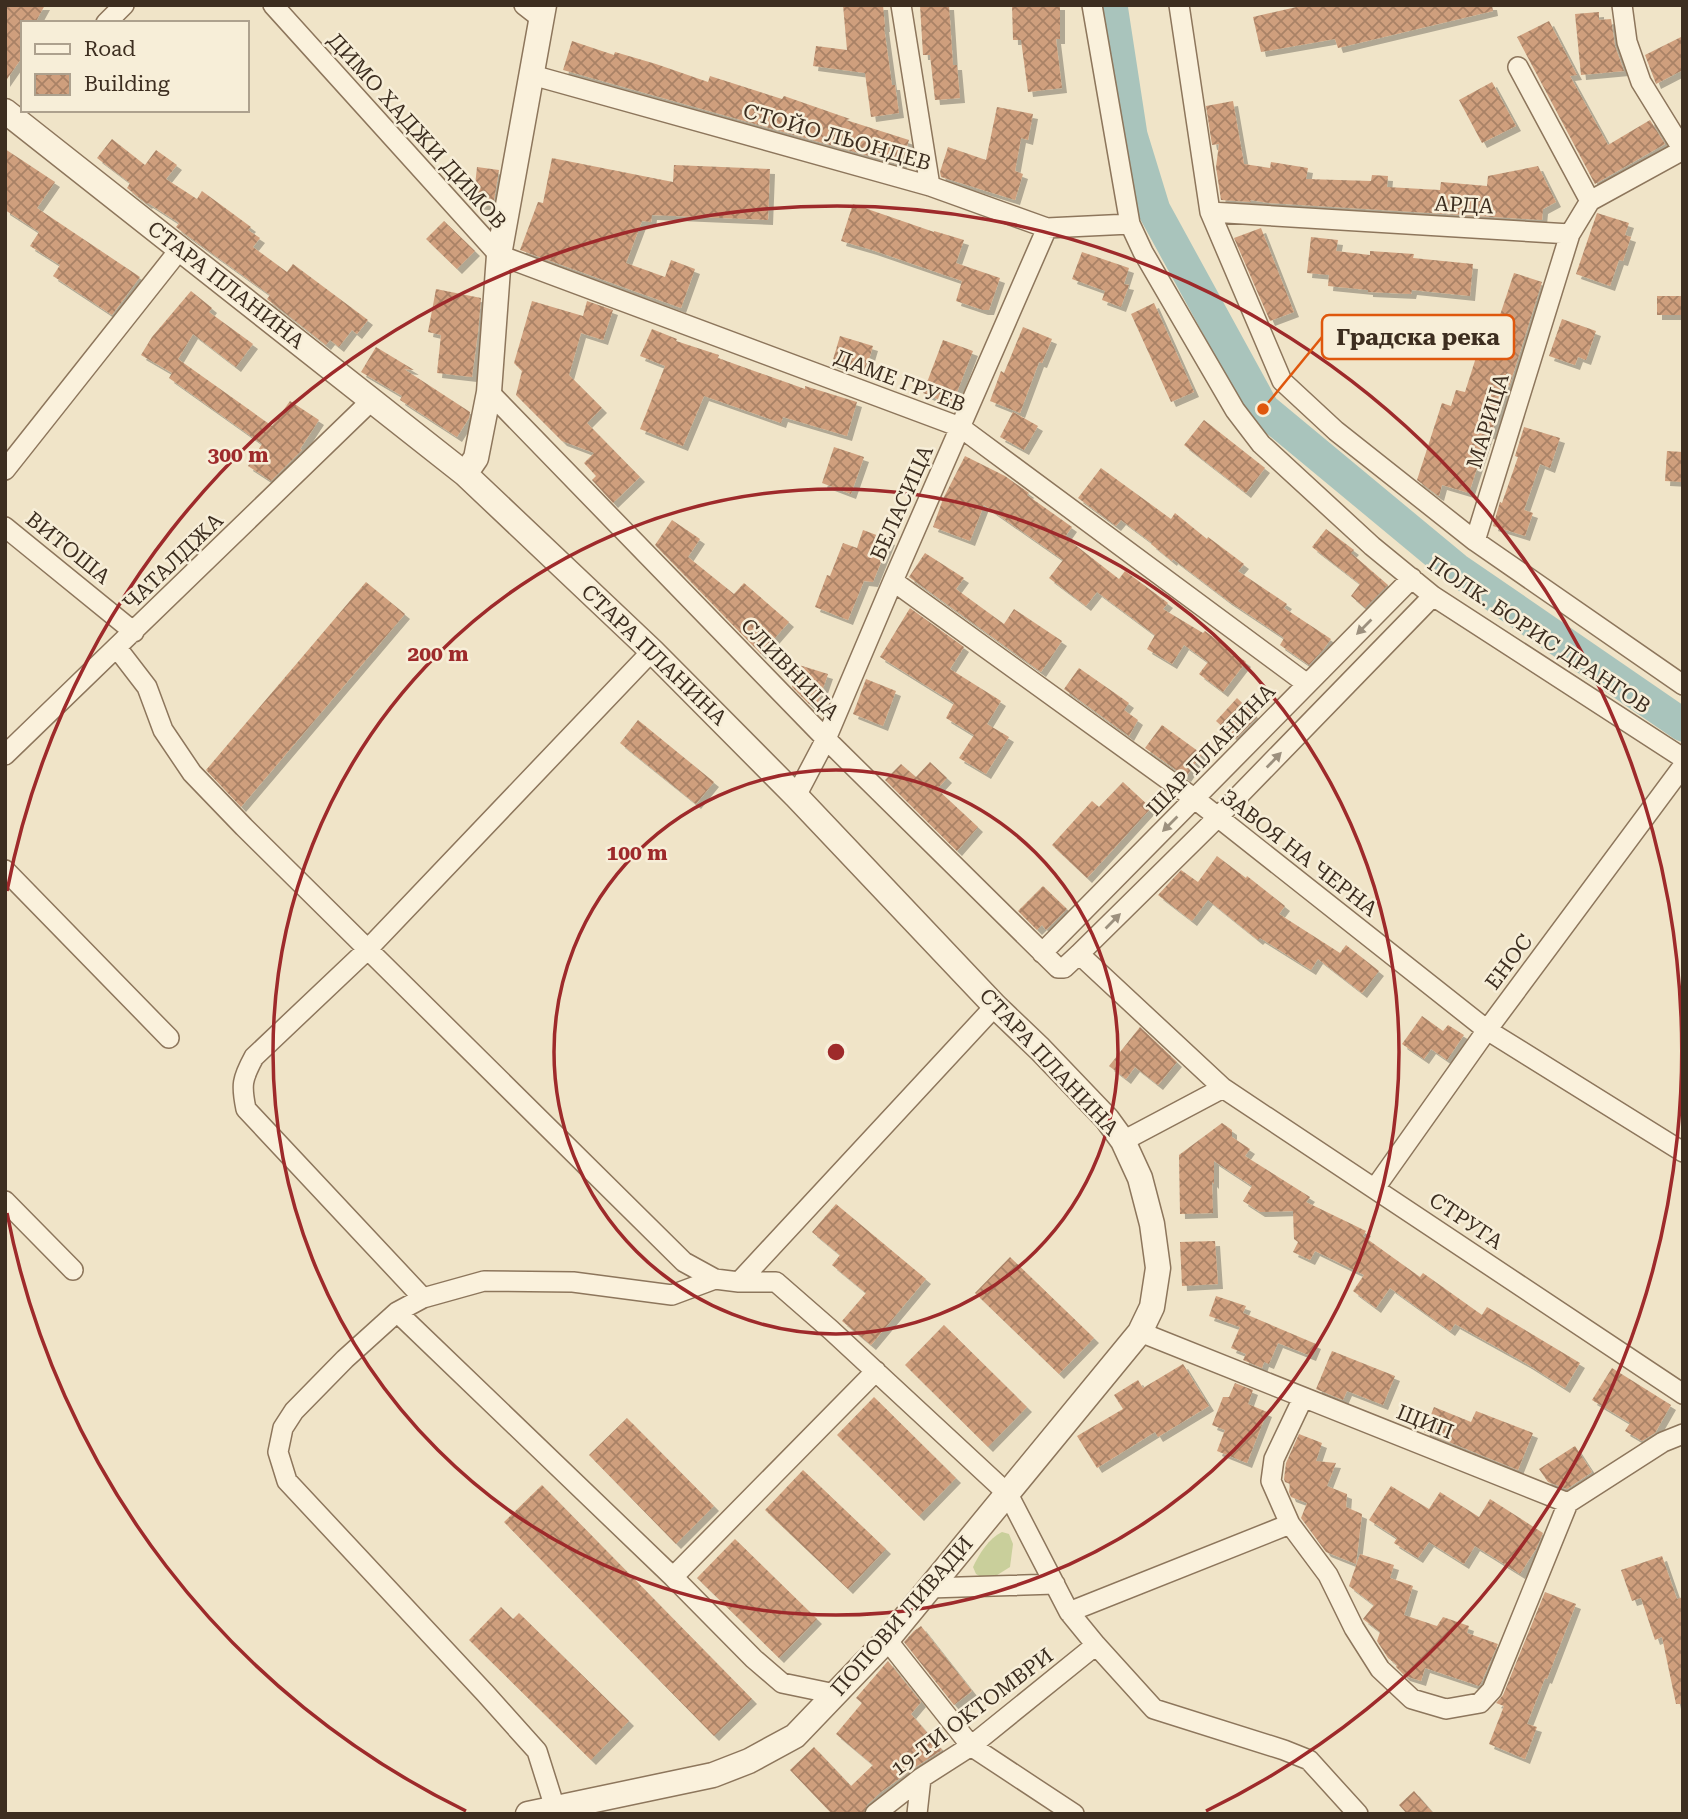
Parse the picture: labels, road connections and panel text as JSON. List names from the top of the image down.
{
  "streets": {
    "street": [
      "ДИМО ХАДЖИ ДИМОВ",
      "СТОЙО ЛЬОНДЕВ",
      "АРДА",
      "СТАРА ПЛАНИНА",
      "ДАМЕ ГРУЕВ",
      "МАРИЦА",
      "БЕЛАСИЦА",
      "ВИТОША",
      "ЧАТАЛДЖА",
      "ПОЛК. БОРИС ДРАНГОВ",
      "СЛИВНИЦА",
      "ШАР ПЛАНИНА",
      "ЗАВОЯ НА ЧЕРНА",
      "ЕНОС",
      "СТРУГА",
      "ЩИП",
      "ПОПОВИ ЛИВАДИ",
      "19-ТИ ОКТОМВРИ"
    ]
  },
  "crossings": [
    ["ДИМО ХАДЖИ ДИМОВ", "ДАМЕ ГРУЕВ"],
    ["СТОЙО ЛЬОНДЕВ", "БЕЛАСИЦА"],
    ["СТОЙО ЛЬОНДЕВ", "ПОЛК. БОРИС ДРАНГОВ"],
    ["АРДА", "МАРИЦА"],
    ["АРДА", "ПОЛК. БОРИС ДРАНГОВ"],
    ["СТАРА ПЛАНИНА", "БЕЛАСИЦА"],
    ["СТАРА ПЛАНИНА", "ЧАТАЛДЖА"],
    ["СТАРА ПЛАНИНА", "ПОПОВИ ЛИВАДИ"],
    ["ДАМЕ ГРУЕВ", "БЕЛАСИЦА"],
    ["ДАМЕ ГРУЕВ", "ШАР ПЛАНИНА"],
    ["МАРИЦА", "ПОЛК. БОРИС ДРАНГОВ"],
    ["БЕЛАСИЦА", "СЛИВНИЦА"],
    ["БЕЛАСИЦА", "ЗАВОЯ НА ЧЕРНА"],
    ["ВИТОША", "ЧАТАЛДЖА"],
    ["ПОЛК. БОРИС ДРАНГОВ", "ШАР ПЛАНИНА"],
    ["СЛИВНИЦА", "ШАР ПЛАНИНА"],
    ["СЛИВНИЦА", "СТРУГА"],
    ["ШАР ПЛАНИНА", "ЗАВОЯ НА ЧЕРНА"],
    ["ЗАВОЯ НА ЧЕРНА", "ЕНОС"],
    ["ЕНОС", "СТРУГА"],
    ["ЩИП", "ПОПОВИ ЛИВАДИ"]
  ],
  "places": ["Градска река"],
  "legend": ["Road", "Building"],
  "rings": ["300 m", "200 m", "100 m"]
}
